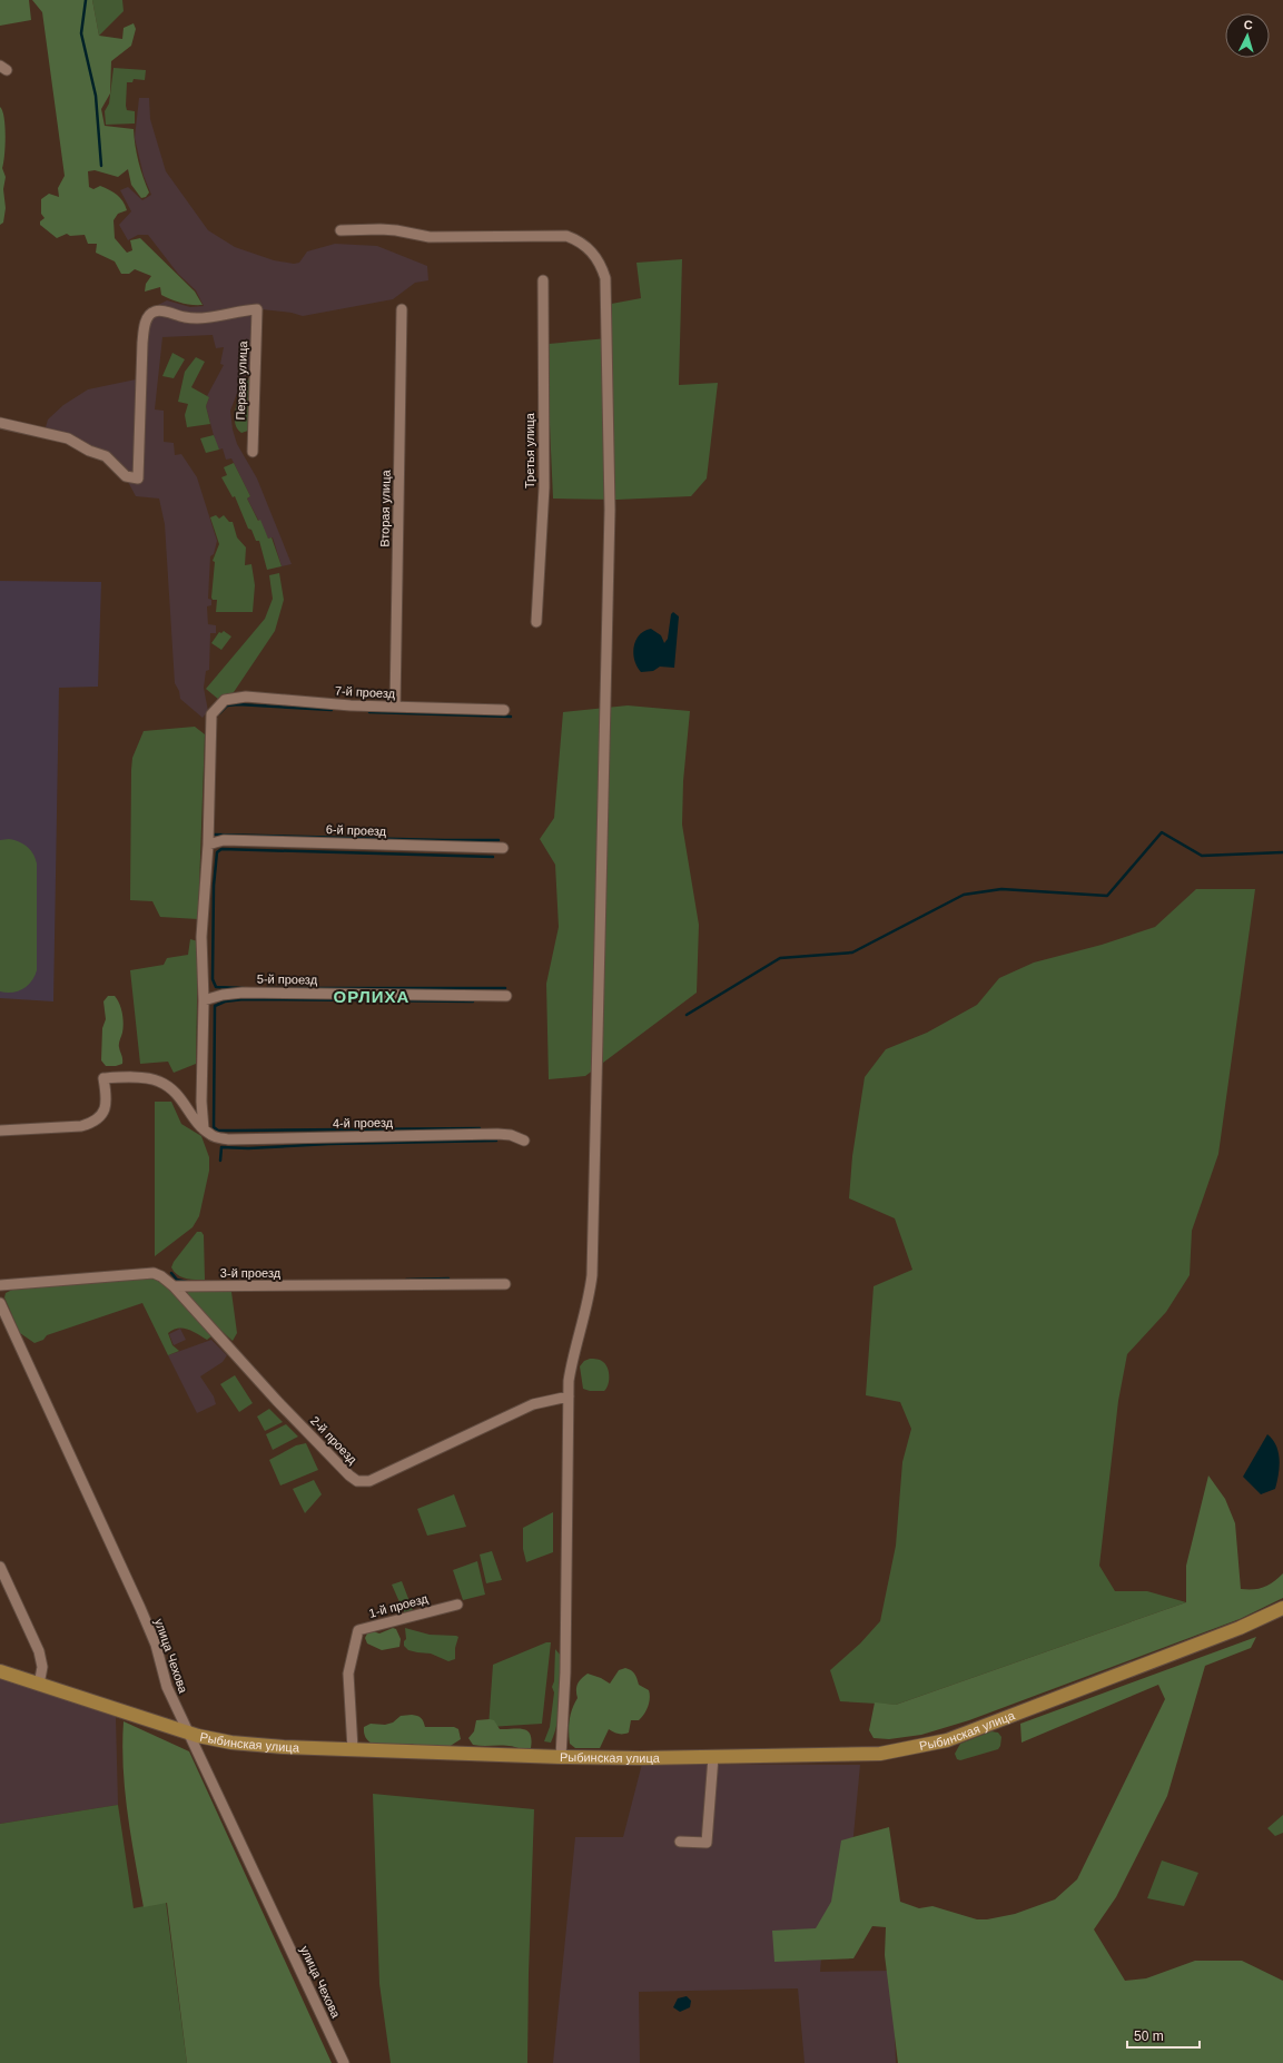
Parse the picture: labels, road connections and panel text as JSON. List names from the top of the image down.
{
  "streets": {
    "main road": ["Рыбинская улица"],
    "street": [
      "Первая улица",
      "Третья улица",
      "Вторая улица",
      "7-й проезд",
      "6-й проезд",
      "5-й проезд",
      "4-й проезд",
      "3-й проезд",
      "2-й проезд",
      "1-й проезд",
      "улица Чехова"
    ]
  },
  "crossings": [
    ["Вторая улица", "7-й проезд"],
    ["7-й проезд", "6-й проезд"],
    ["3-й проезд", "2-й проезд"],
    ["1-й проезд", "Рыбинская улица"],
    ["улица Чехова", "Рыбинская улица"]
  ],
  "districts": ["ОРЛИХА"],
  "scale_bar": "50 m",
  "north": "top"
}
